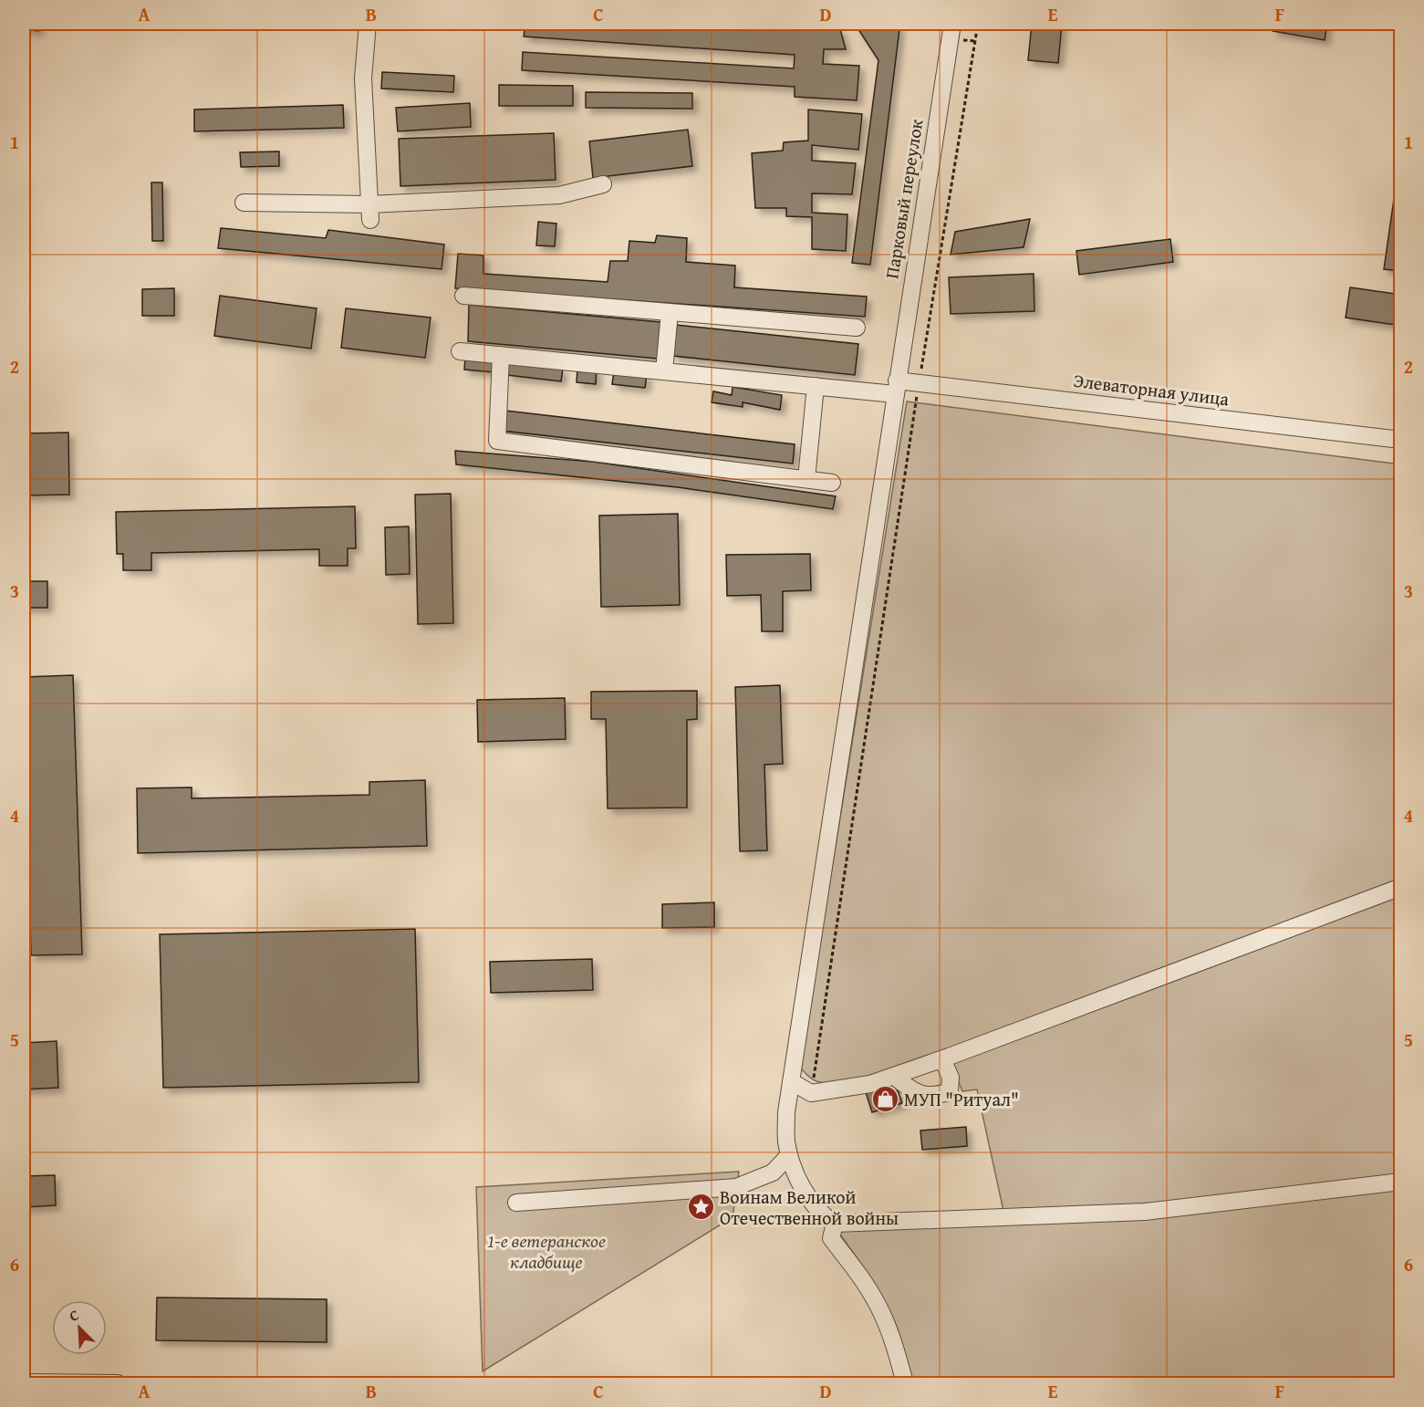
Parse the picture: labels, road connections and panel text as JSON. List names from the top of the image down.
{
  "streets": {
    "street": ["Парковый переулок", "Элеваторная улица"]
  },
  "crossings": [
    ["Парковый переулок", "Элеваторная улица"]
  ],
  "parks": ["1-е ветеранское кладбище"],
  "places": {
    "shop": ["МУП \"Ритуал\""],
    "place": ["Воинам Великой Отечественной войны"]
  },
  "north": "top left",
  "grid": {
    "columns": [
      "A",
      "B",
      "C",
      "D",
      "E",
      "F"
    ],
    "rows": [
      "1",
      "2",
      "3",
      "4",
      "5",
      "6"
    ]
  }
}
